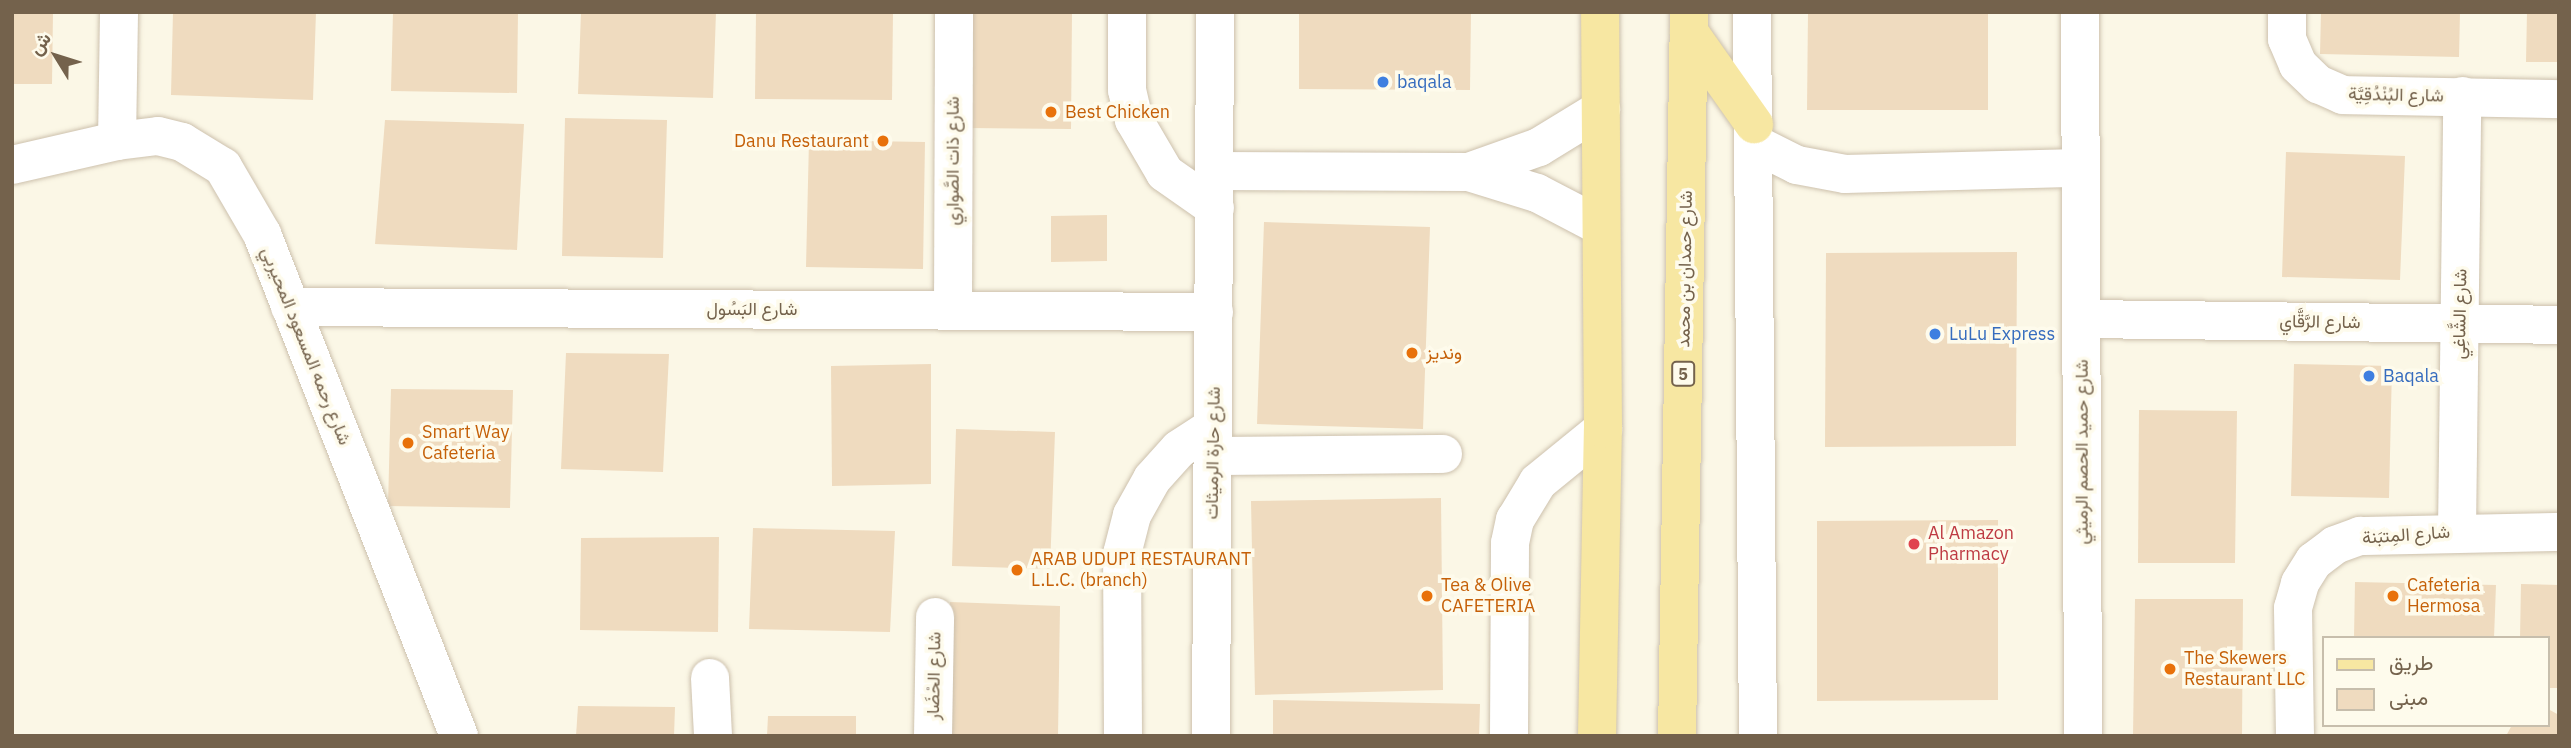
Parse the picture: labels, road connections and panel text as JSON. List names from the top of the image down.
{
  "streets": {
    "main road": ["شارع حمدان بن محمد", "5"],
    "street": [
      "شارع البُنْدُقِيَّة",
      "شارع ذات الصَّواري",
      "شارع البَسُول",
      "شارع الشَّاغِي",
      "شارع الرَّقَّاي",
      "شارع رحمه المسعود المحيربي",
      "شارع حميد الحصم الرميثي",
      "شارع حارة الرميثات",
      "شارع المِتبَنة",
      "شارع الحْضَار"
    ]
  },
  "crossings": [
    ["شارع البُنْدُقِيَّة", "شارع الشَّاغِي"],
    ["شارع ذات الصَّواري", "شارع البَسُول"],
    ["شارع البَسُول", "شارع رحمه المسعود المحيربي"],
    ["شارع البَسُول", "شارع حارة الرميثات"],
    ["شارع الشَّاغِي", "شارع الرَّقَّاي"],
    ["شارع الشَّاغِي", "شارع المِتبَنة"],
    ["شارع الرَّقَّاي", "شارع حميد الحصم الرميثي"]
  ],
  "places": [
    "baqala",
    "Best Chicken",
    "Danu Restaurant",
    "LuLu Express",
    "ونديز",
    "Baqala",
    "Smart Way Cafeteria",
    "Al Amazon Pharmacy",
    "ARAB UDUPI RESTAURANT L.L.C. (branch)",
    "Tea & Olive CAFETERIA",
    "Cafeteria Hermosa",
    "The Skewers Restaurant LLC"
  ],
  "legend": ["طريق", "مبنى"],
  "north": "top left"
}
